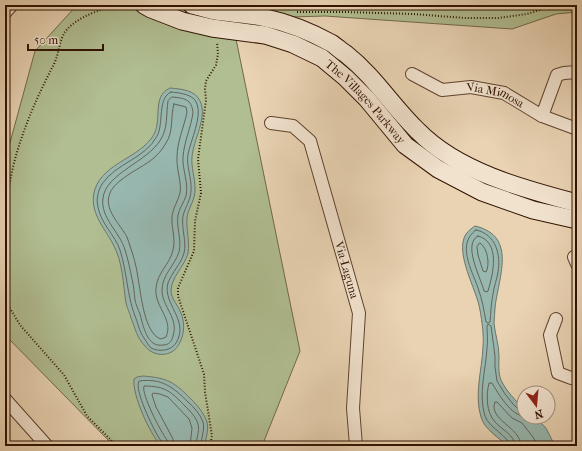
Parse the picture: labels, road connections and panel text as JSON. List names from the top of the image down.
{
  "streets": {
    "street": ["Via Mimosa", "The Villages Parkway", "Via-Laguna"]
  },
  "scale_bar": "50 m",
  "north": "bottom"
}
